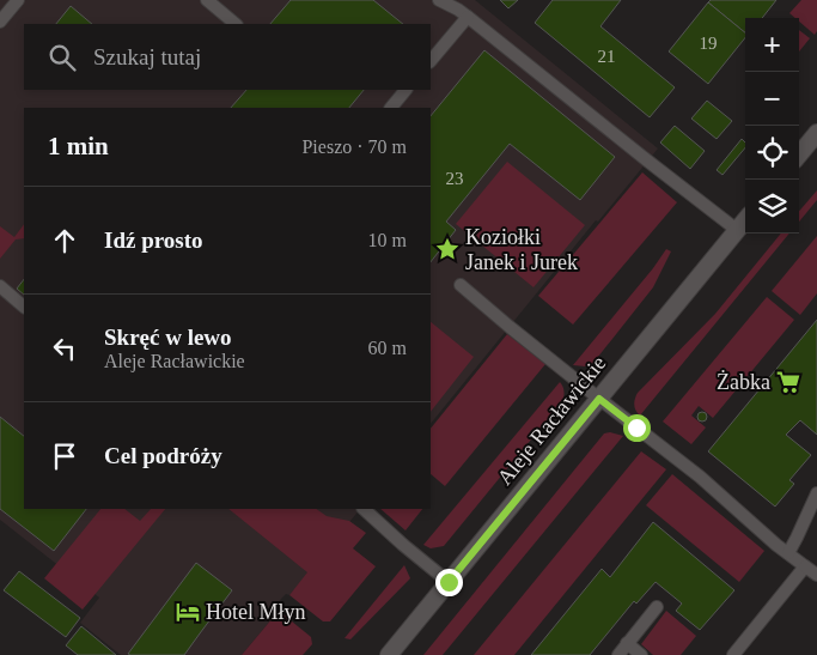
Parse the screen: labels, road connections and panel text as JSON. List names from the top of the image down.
{
  "streets": {
    "street": ["Aleje Racławickie"]
  },
  "places": {
    "place": ["Koziołki Janek i Jurek"],
    "supermarket": ["Żabka"],
    "hotel": ["Hotel Młyn"]
  },
  "house_numbers": ["19", "21", "23"],
  "page": {
    "map_buttons": ["+", "−"],
    "search": "Szukaj tutaj",
    "heading": ["1 min", "Pieszo · 70 m"],
    "list": [
      ["Idź prosto", "10 m"],
      ["Skręć w lewo", "Aleje Racławickie", "60 m"],
      "Cel podróży"
    ]
  }
}
